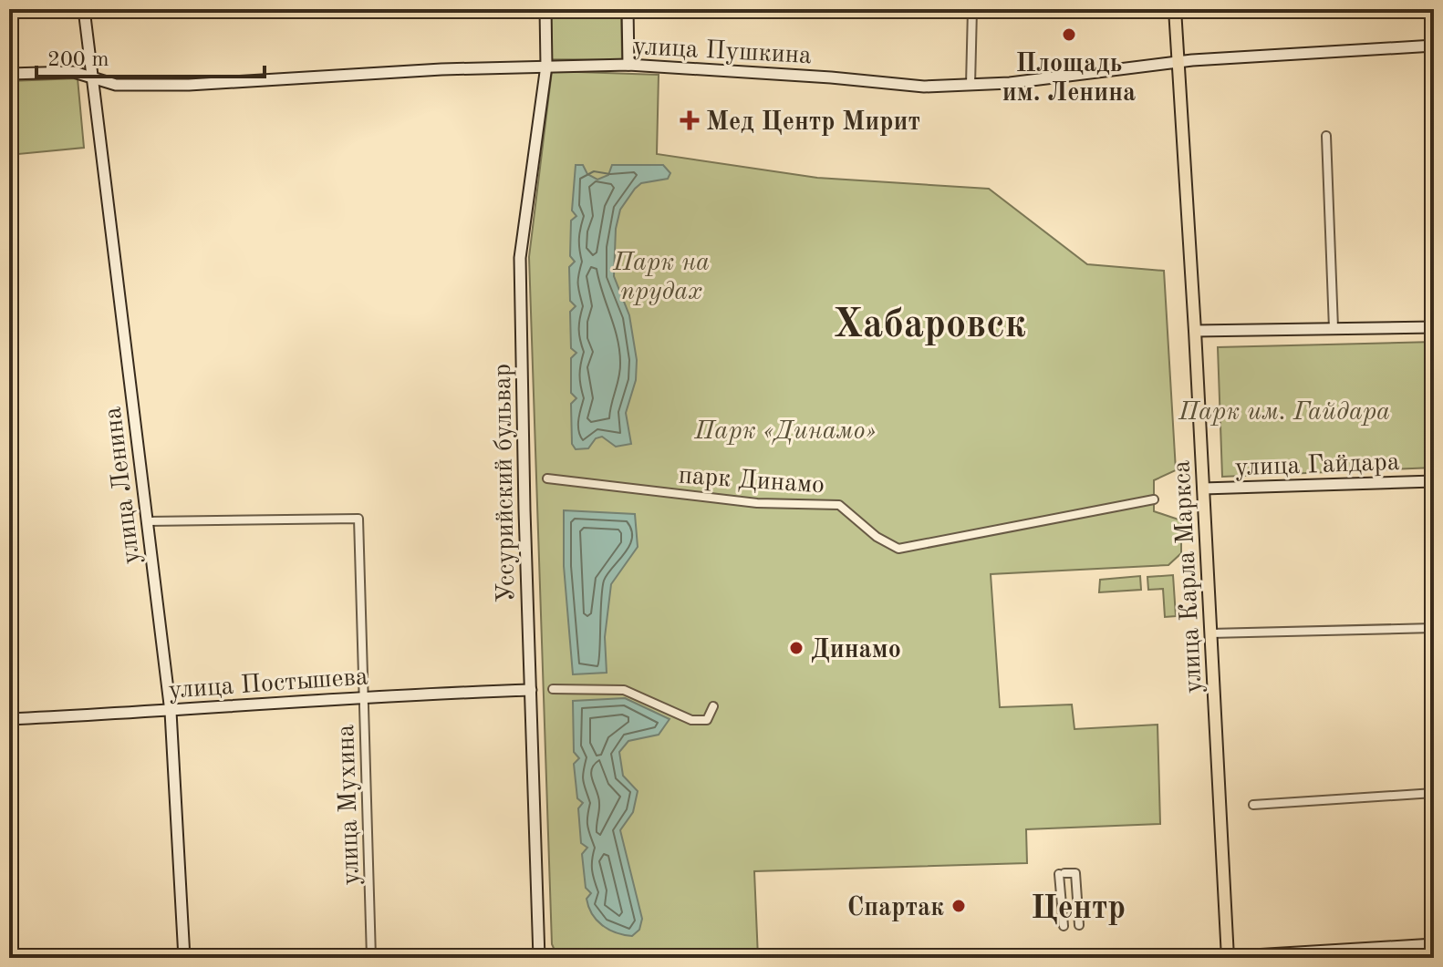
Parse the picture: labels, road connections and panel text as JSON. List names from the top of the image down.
{
  "streets": {
    "main road": ["улица Карла Маркса"],
    "street": [
      "улица Пушкина",
      "улица Гайдара",
      "парк Динамо",
      "Уссурийский бульвар",
      "улица Ленина",
      "улица Постышева",
      "улица Мухина"
    ]
  },
  "crossings": [
    ["улица Пушкина", "Уссурийский бульвар"],
    ["улица Пушкина", "улица Ленина"],
    ["улица Пушкина", "улица Карла Маркса"],
    ["улица Гайдара", "улица Карла Маркса"],
    ["Уссурийский бульвар", "улица Постышева"],
    ["улица Ленина", "улица Постышева"],
    ["улица Ленина", "улица Мухина"],
    ["улица Постышева", "улица Мухина"]
  ],
  "districts": ["Хабаровск", "Центр"],
  "parks": ["Парк на прудах", "Парк им. Гайдара", "Парк «Динамо»"],
  "places": {
    "other": ["Площадь им. Ленина", "Динамо", "Спартак"],
    "health": ["Мед Центр Мирит"]
  },
  "scale_bar": "200 m"
}
